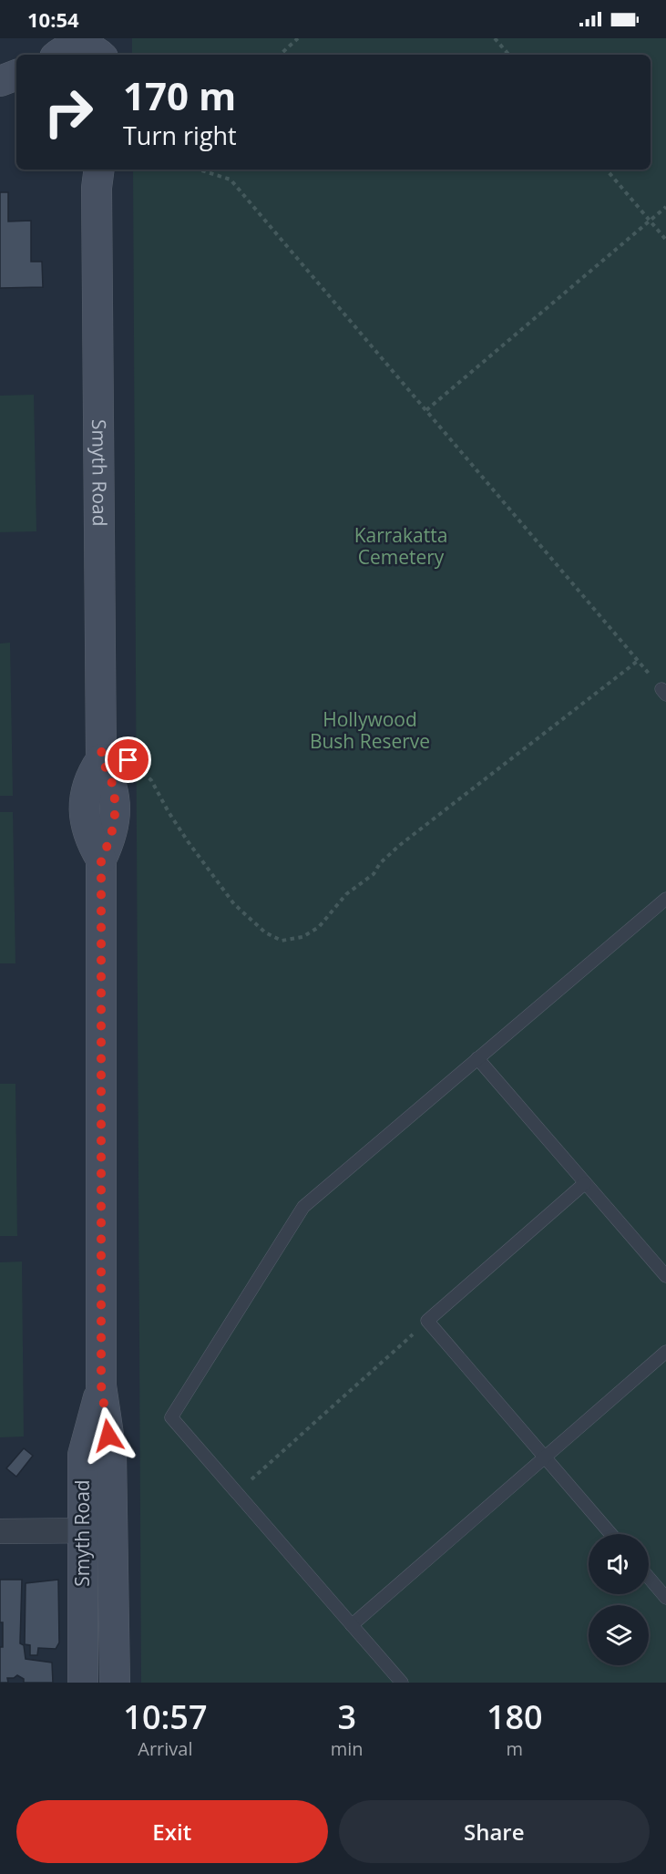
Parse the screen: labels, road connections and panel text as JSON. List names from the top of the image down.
{
  "streets": {
    "main road": ["Smyth Road"]
  },
  "parks": ["Karrakatta Cemetery", "Hollywood Bush Reserve"],
  "page": {
    "status": "10:54",
    "turn": ["170 m", "Turn right"],
    "eta": [
      "10:57",
      "Arrival",
      "3",
      "min",
      "180",
      "m"
    ],
    "buttons": ["Exit", "Share"]
  }
}
